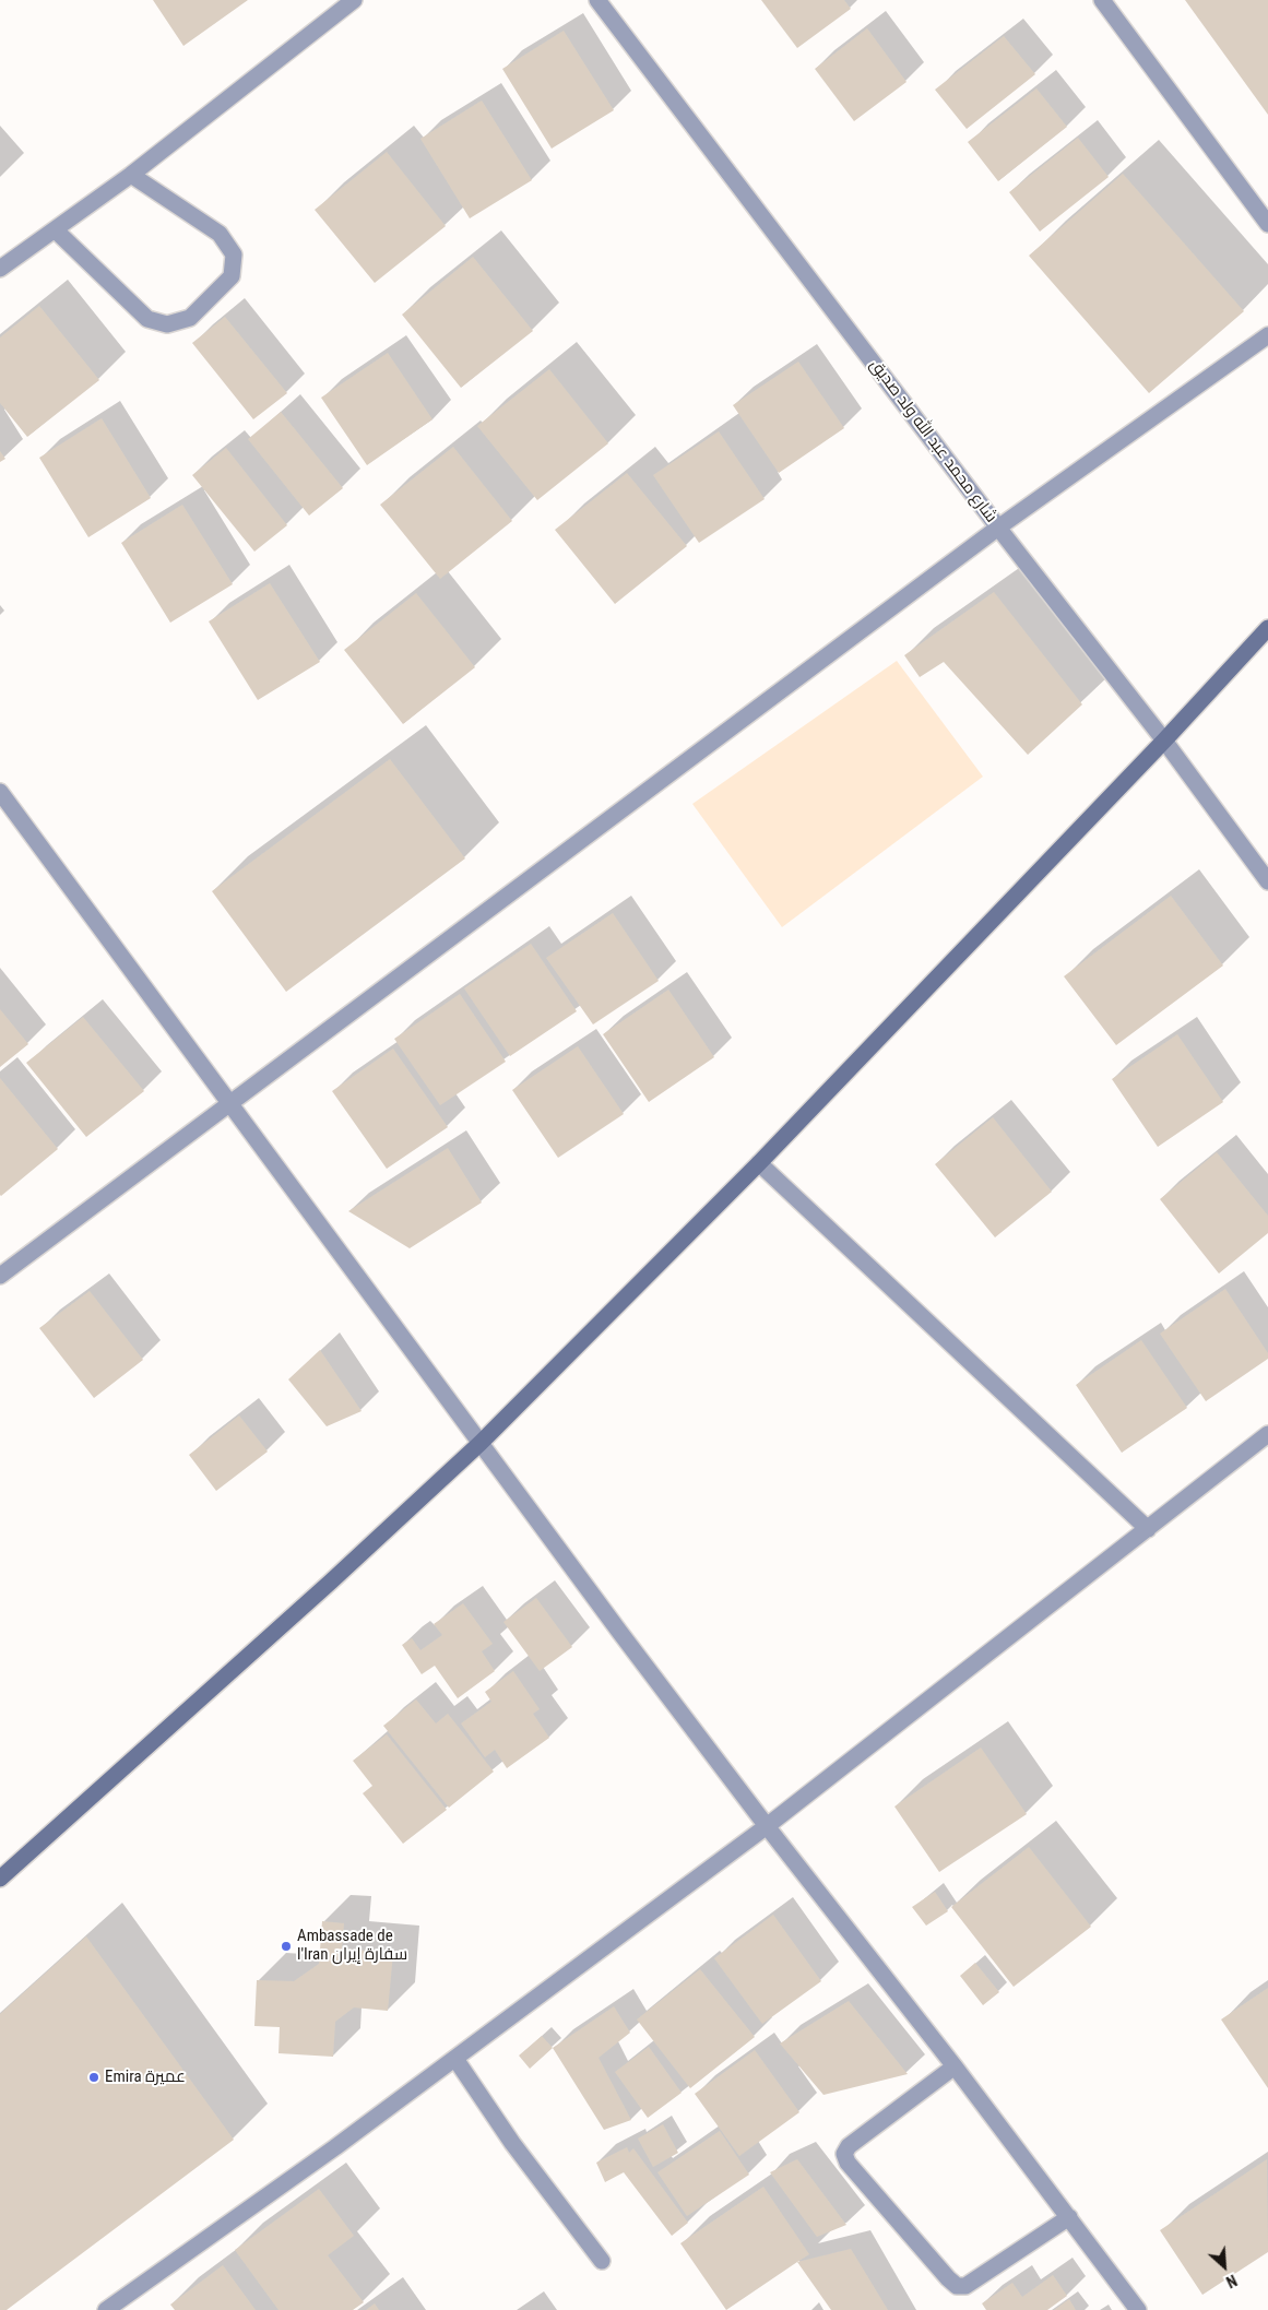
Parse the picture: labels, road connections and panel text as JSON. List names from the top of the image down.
{
  "streets": {
    "street": ["شارع محمد عبد الله ولد صديق"]
  },
  "places": ["Ambassade de l'Iran سفارة إيران", "Emira عميرة"],
  "north": "bottom right"
}
